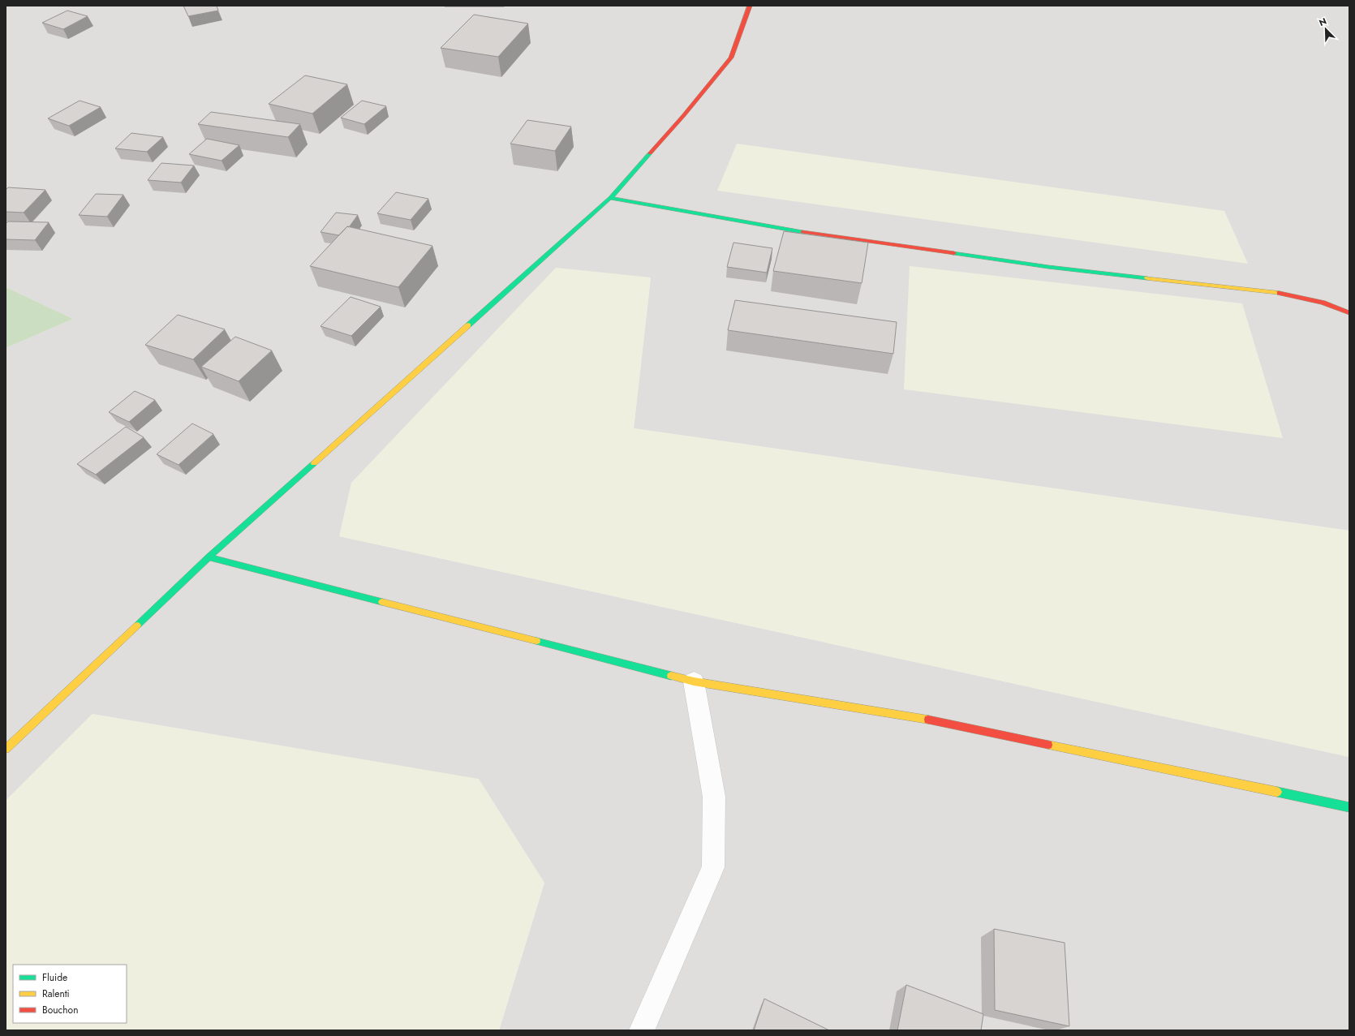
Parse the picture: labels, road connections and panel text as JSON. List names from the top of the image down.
{
  "legend": ["Fluide", "Ralenti", "Bouchon"],
  "north": "top left"
}
